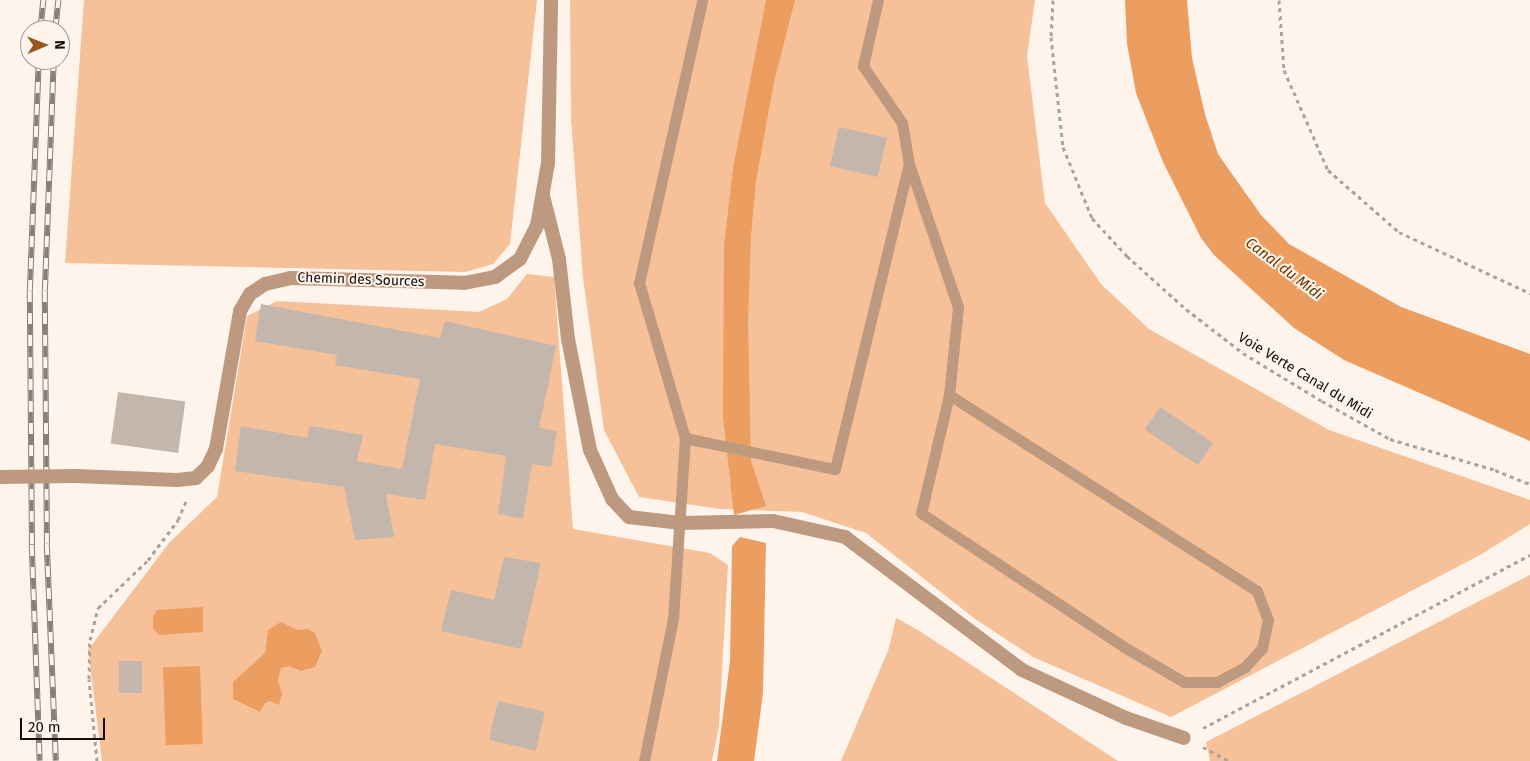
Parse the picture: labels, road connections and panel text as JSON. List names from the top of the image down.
{
  "streets": {
    "street": ["Chemin des Sources"],
    "path": ["Voie Verte Canal du Midi"]
  },
  "water": ["Canal du Midi"],
  "scale_bar": "20 m",
  "north": "right"
}
